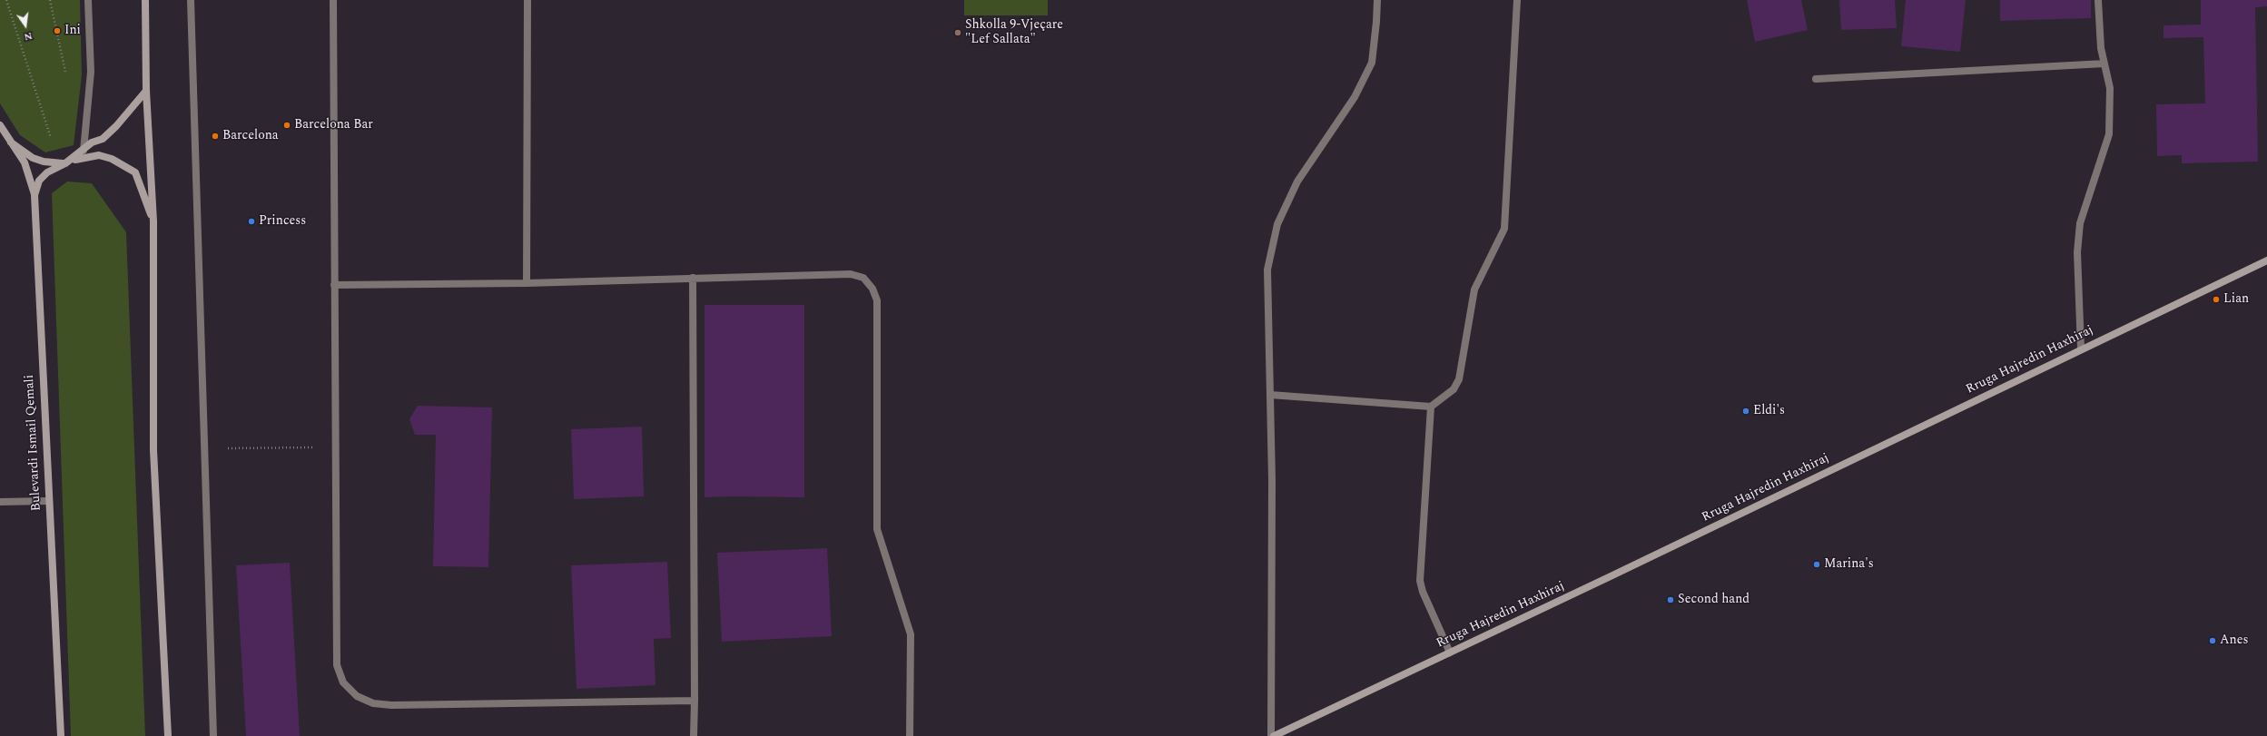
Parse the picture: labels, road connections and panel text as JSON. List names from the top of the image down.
{
  "streets": {
    "main road": ["Rruga Hajredin Haxhiraj", "Bulevardi Ismail Qemali"]
  },
  "places": [
    "Ini",
    "Shkolla 9-Vjeçare \"Lef Sallata\"",
    "Barcelona Bar",
    "Barcelona",
    "Princess",
    "Lian",
    "Eldi's",
    "Marina's",
    "Second hand",
    "Anes"
  ],
  "north": "bottom"
}
